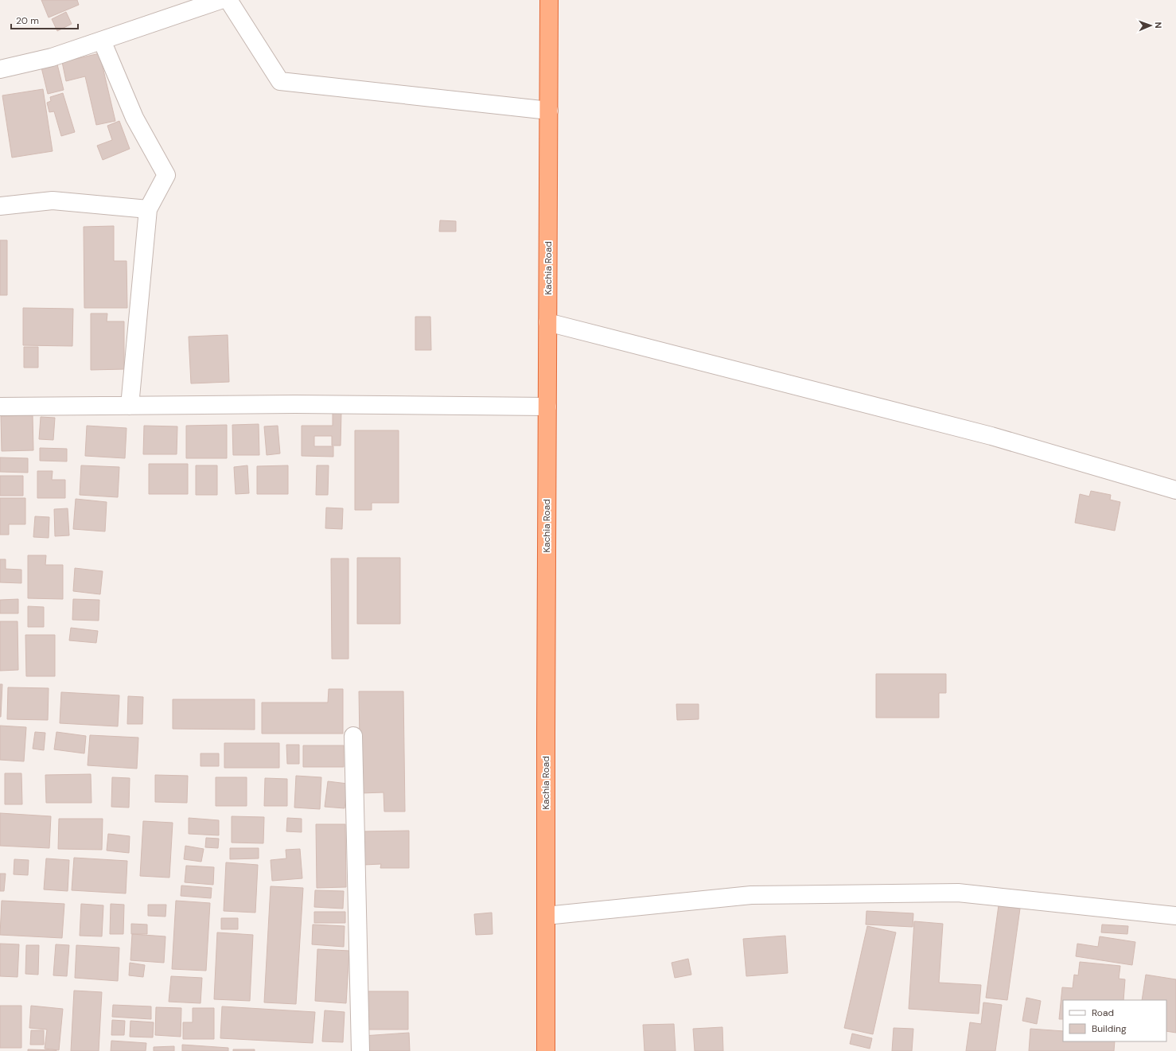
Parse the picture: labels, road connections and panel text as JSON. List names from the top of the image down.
{
  "streets": {
    "highway": ["Kachia Road"]
  },
  "legend": ["Road", "Building"],
  "scale_bar": "20 m",
  "north": "right"
}
